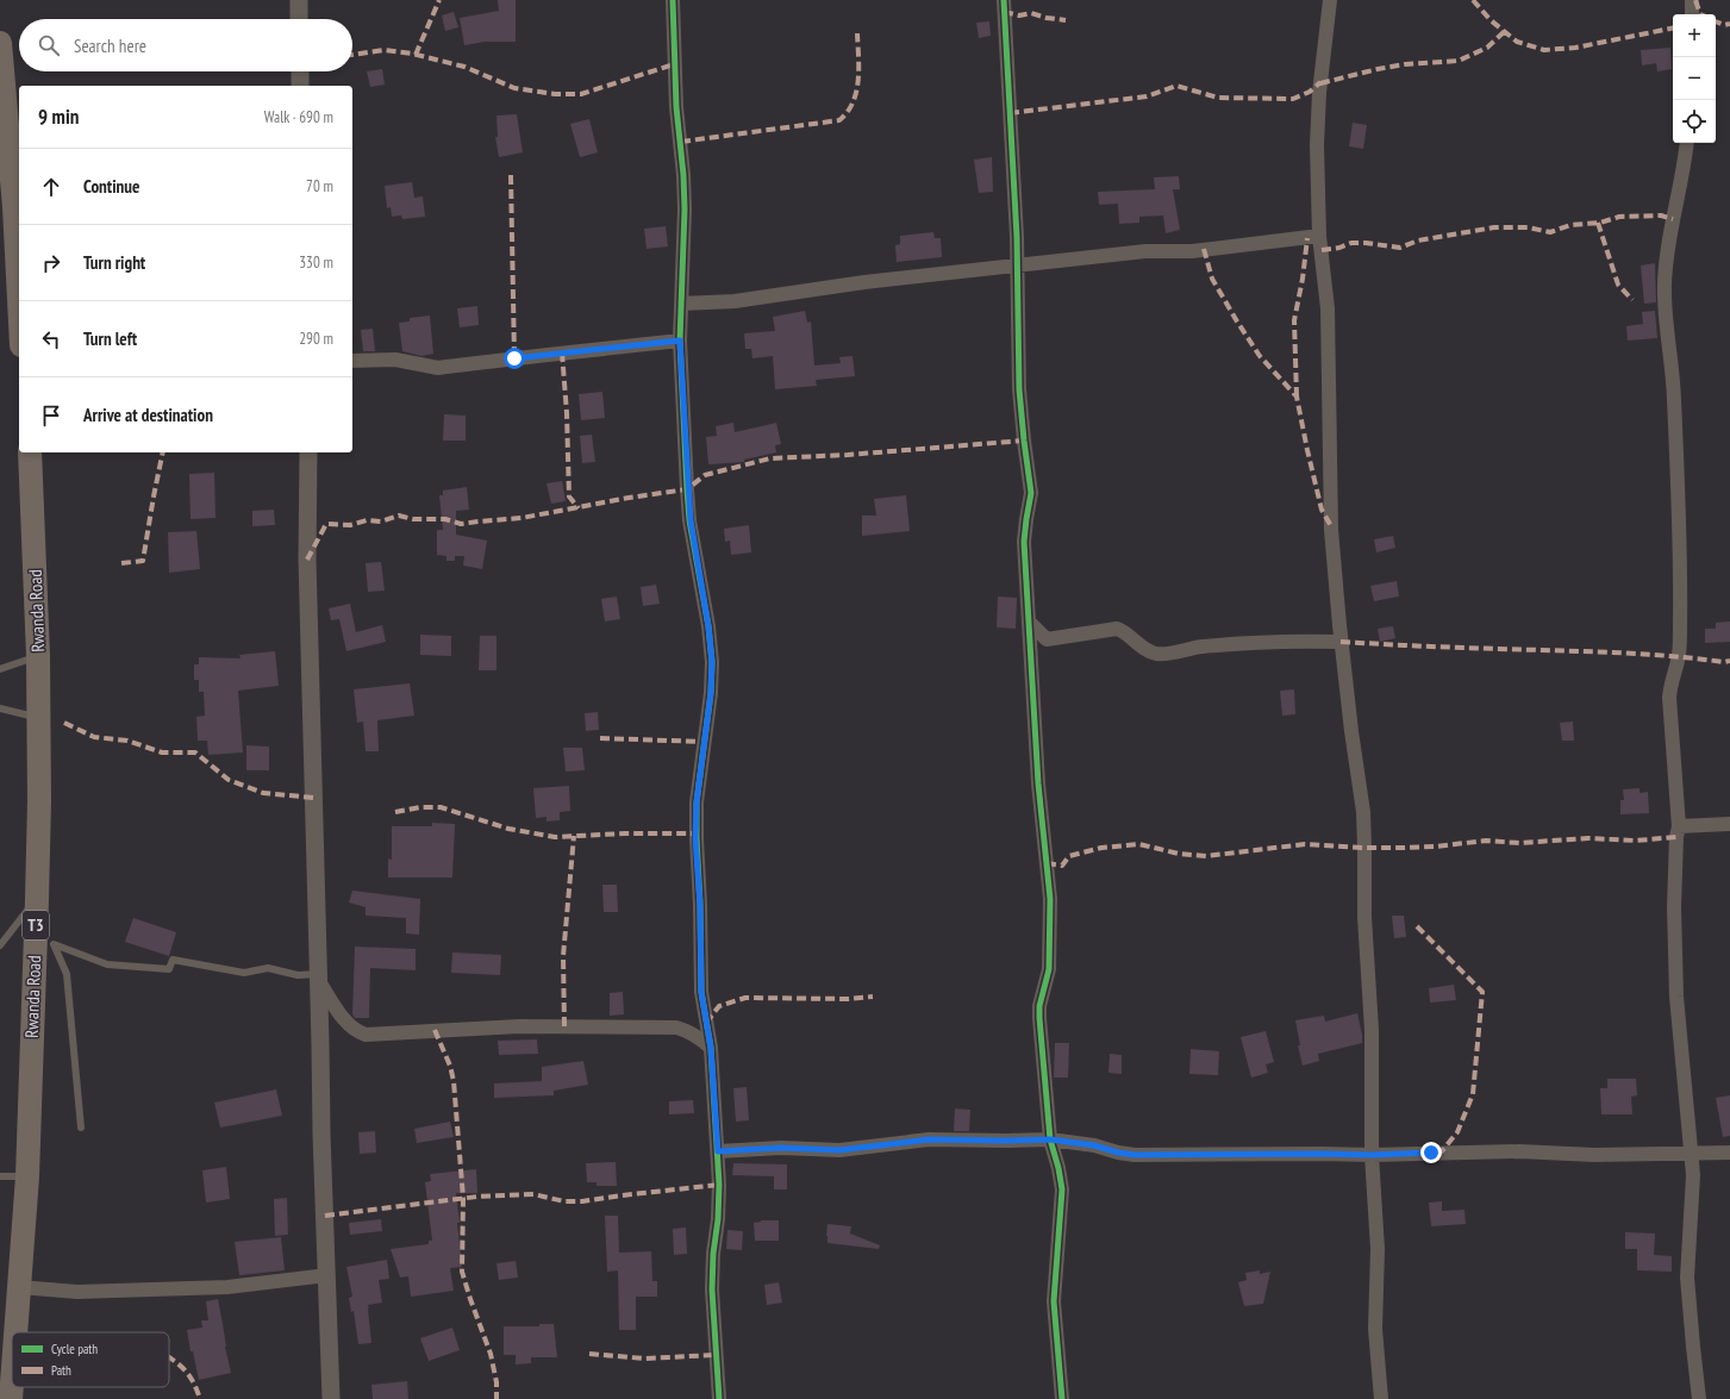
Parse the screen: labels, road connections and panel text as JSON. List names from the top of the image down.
{
  "streets": {
    "highway": ["Rwanda Road", "T3"]
  },
  "legend": ["Cycle path", "Path"],
  "page": {
    "map_buttons": ["+", "−"],
    "search": "Search here",
    "heading": ["9 min", "Walk · 690 m"],
    "list": [
      ["Continue", "70 m"],
      ["Turn right", "330 m"],
      ["Turn left", "290 m"],
      "Arrive at destination"
    ]
  }
}
